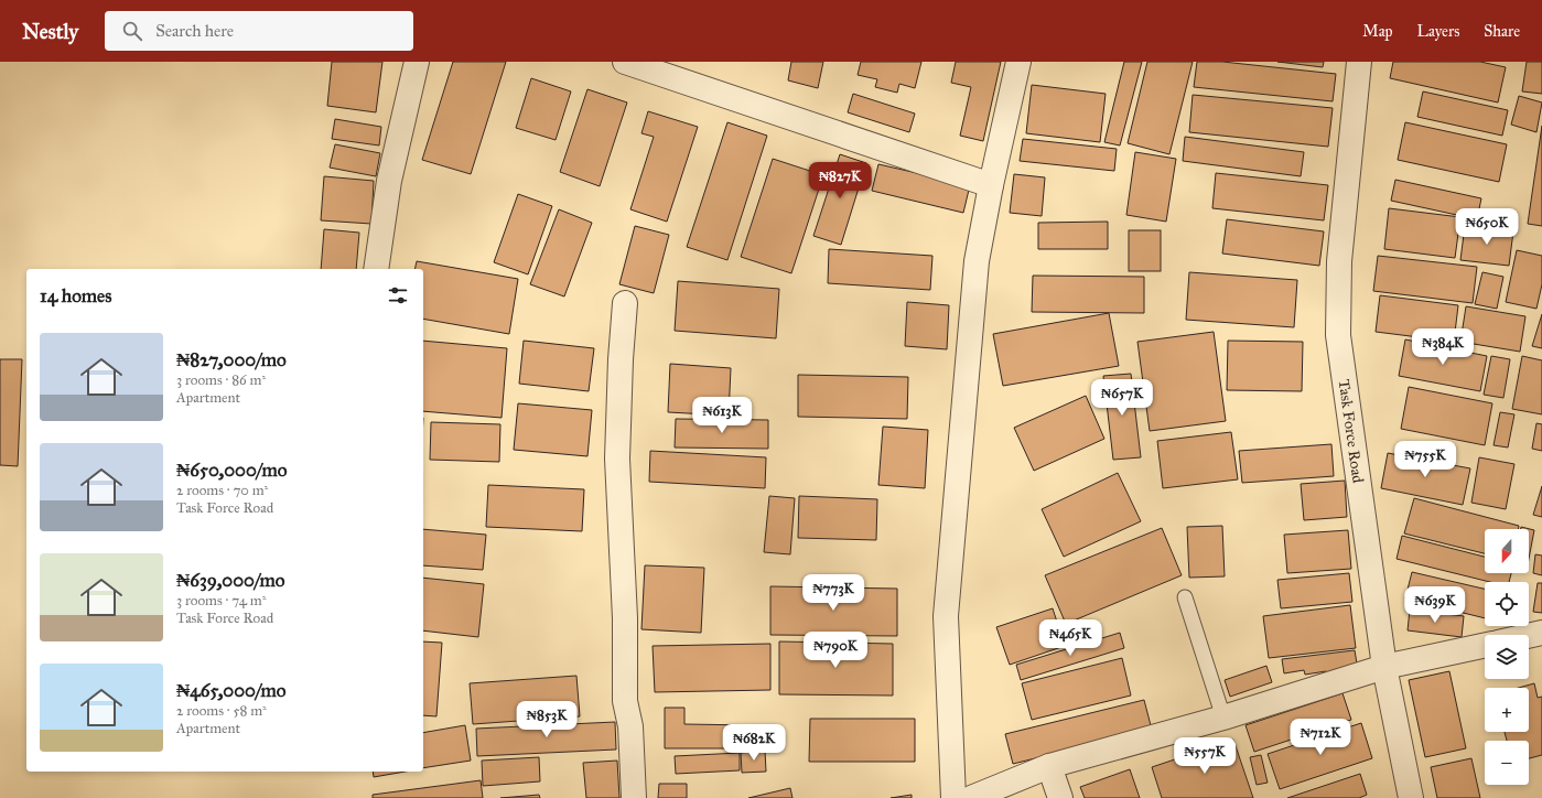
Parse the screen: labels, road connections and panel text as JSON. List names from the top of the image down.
{
  "streets": {
    "street": ["Task Force Road"]
  },
  "north": "bottom",
  "page": {
    "header": "Nestly",
    "search": "Search here",
    "nav": ["Map", "Layers", "Share"],
    "price": [
      "₦827K",
      "₦650K",
      "₦384K",
      "₦657K",
      "₦613K",
      "₦755K",
      "₦773K",
      "₦639K",
      "₦465K",
      "₦790K",
      "₦853K",
      "₦712K",
      "₦682K",
      "₦557K"
    ],
    "heading": "14 homes",
    "list": [
      {
        "name": "₦827,000/mo",
        "note": "3 rooms · 86 m² · Apartment"
      },
      {
        "name": "₦650,000/mo",
        "note": "2 rooms · 70 m² · Task Force Road"
      },
      {
        "name": "₦639,000/mo",
        "note": "3 rooms · 74 m² · Task Force Road"
      },
      {
        "name": "₦465,000/mo",
        "note": "2 rooms · 58 m² · Apartment"
      }
    ],
    "map_buttons": ["+", "−"]
  }
}
